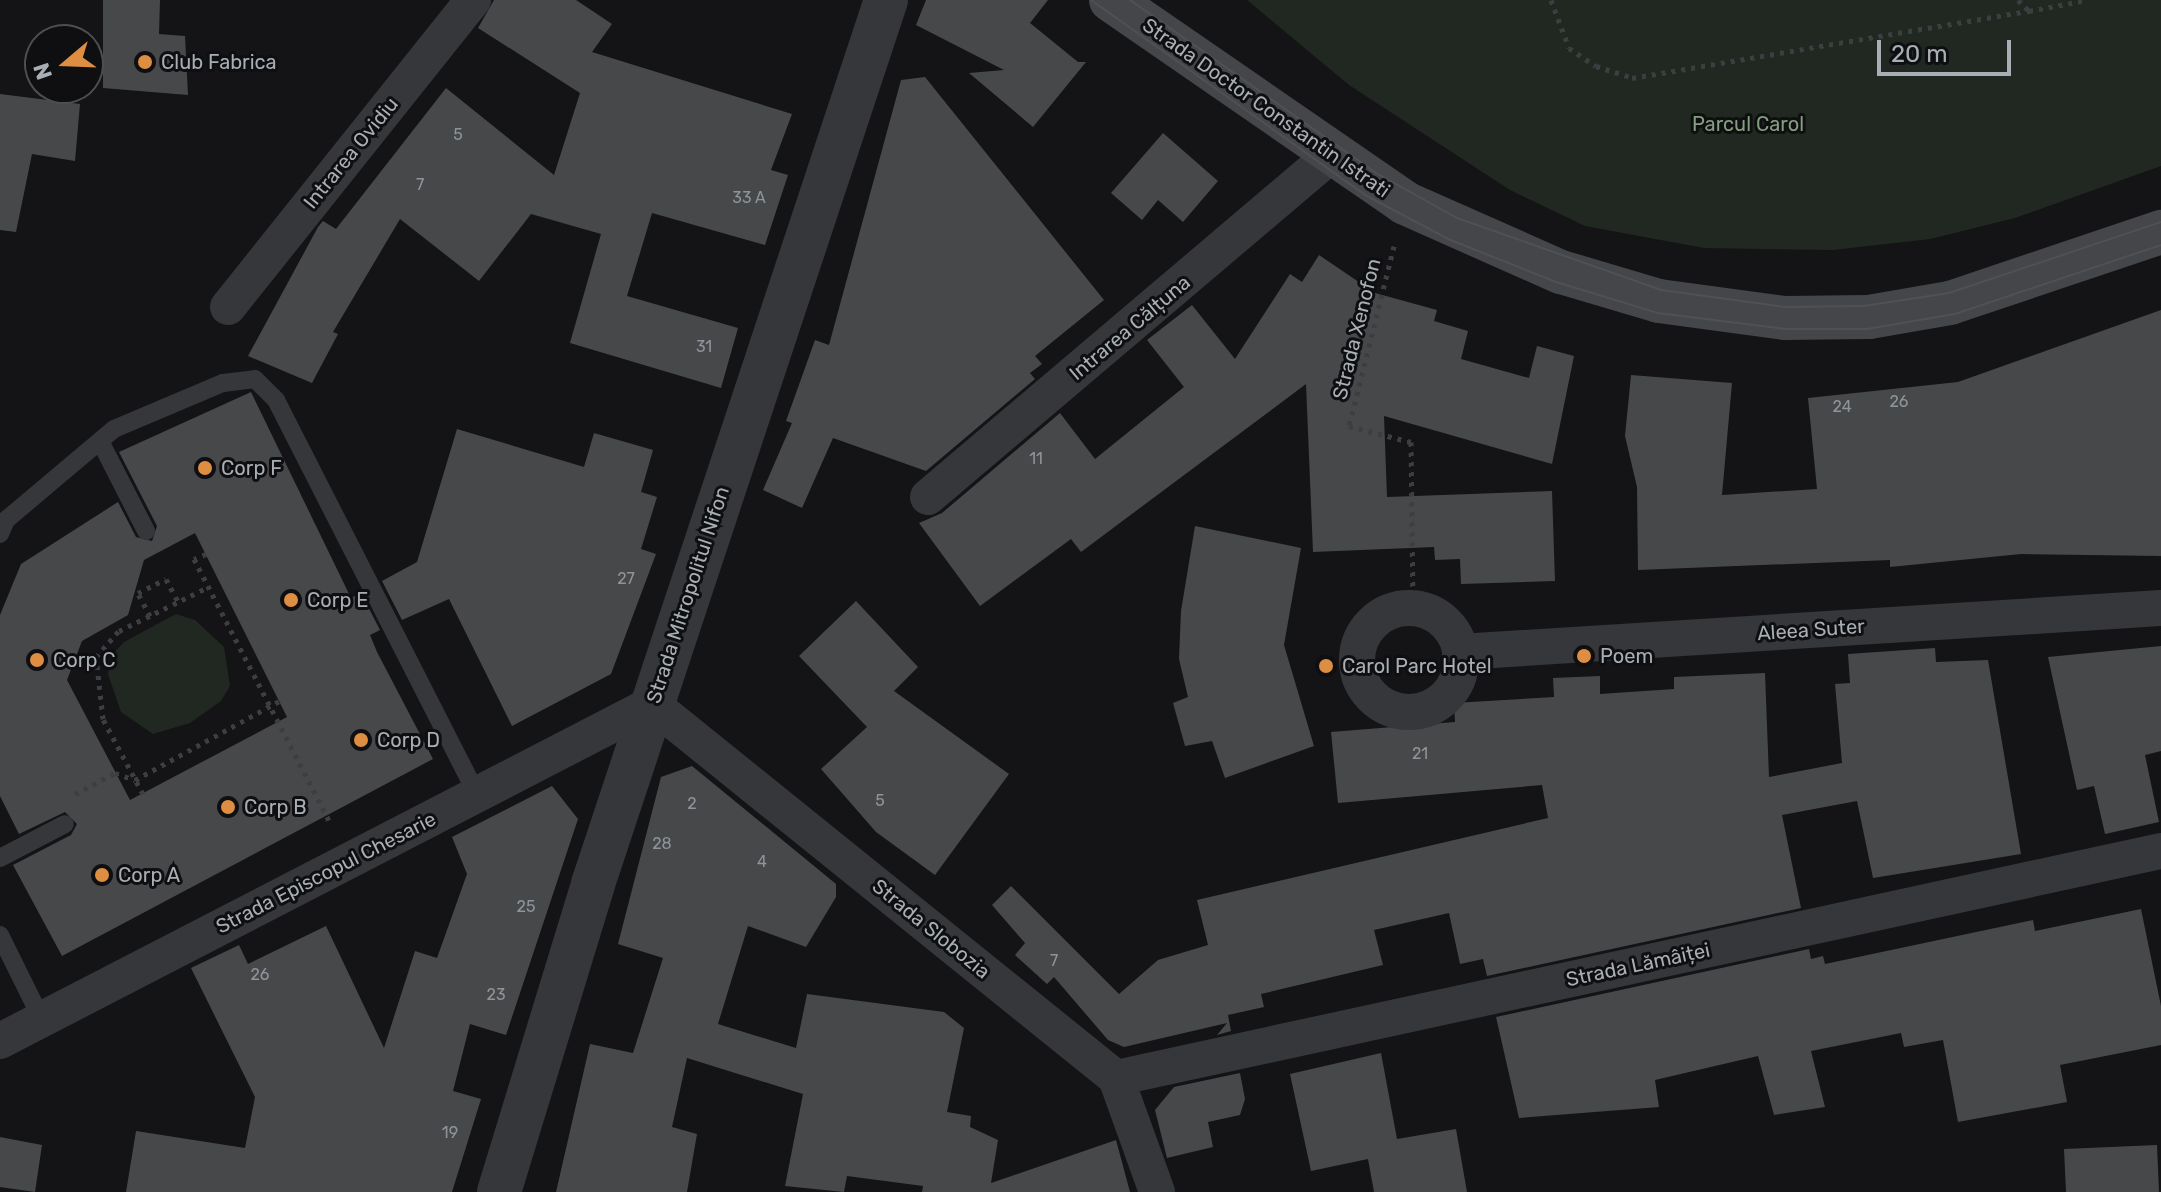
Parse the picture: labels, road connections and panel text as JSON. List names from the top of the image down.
{
  "streets": {
    "main road": ["Strada Doctor Constantin Istrati"],
    "street": [
      "Intrarea Ovidiu",
      "Intrarea Călțuna",
      "Strada Mitropolitul Nifon",
      "Aleea Suter",
      "Strada Episcopul Chesarie",
      "Strada Slobozia",
      "Strada Lămâiței"
    ],
    "path": ["Strada Xenofon"]
  },
  "crossings": [
    ["Strada Doctor Constantin Istrati", "Intrarea Călțuna"],
    ["Strada Doctor Constantin Istrati", "Strada Xenofon"],
    ["Strada Xenofon", "Aleea Suter"],
    ["Strada Mitropolitul Nifon", "Strada Episcopul Chesarie"],
    ["Strada Mitropolitul Nifon", "Strada Slobozia"],
    ["Strada Episcopul Chesarie", "Strada Slobozia"],
    ["Strada Slobozia", "Strada Lămâiței"]
  ],
  "parks": ["Parcul Carol"],
  "places": [
    "Club Fabrica",
    "Corp F",
    "Corp E",
    "Poem",
    "Corp C",
    "Carol Parc Hotel",
    "Corp D",
    "Corp B",
    "Corp A"
  ],
  "house_numbers": [
    "5",
    "7",
    "33 A",
    "31",
    "26",
    "24",
    "11",
    "27",
    "21",
    "5",
    "2",
    "28",
    "4",
    "25",
    "7",
    "26",
    "23",
    "19"
  ],
  "scale_bar": "20 m",
  "north": "left"
}
